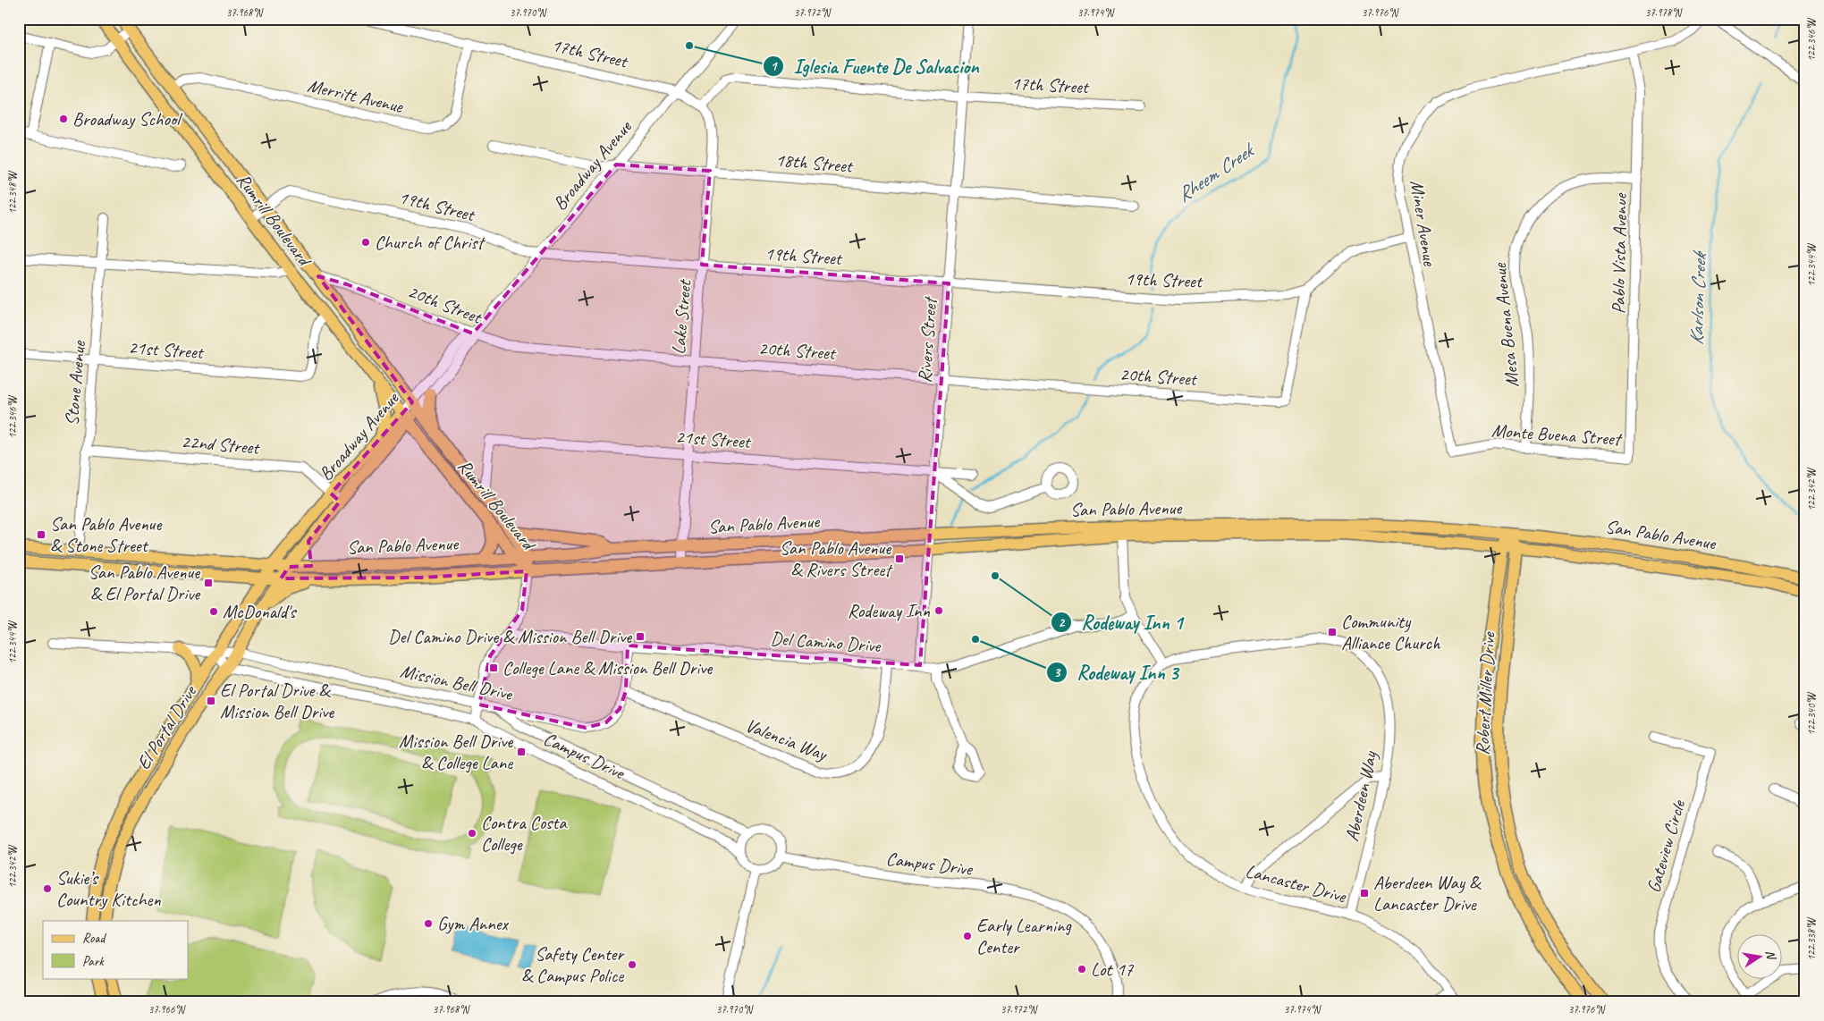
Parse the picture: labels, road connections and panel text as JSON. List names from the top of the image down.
{
  "streets": {
    "main road": [
      "Broadway Avenue",
      "Rumrill Boulevard",
      "San Pablo Avenue",
      "Robert Miller Drive",
      "El Portal Drive"
    ],
    "street": [
      "17th Street",
      "Merritt Avenue",
      "18th Street",
      "19th Street",
      "Miner Avenue",
      "Pablo Vista Avenue",
      "20th Street",
      "Lake Street",
      "Mesa Buena Avenue",
      "Rivers Street",
      "21st Street",
      "Stone Avenue",
      "Monte Buena Street",
      "22nd Street",
      "Del Camino Drive",
      "Mission Bell Drive",
      "Valencia Way",
      "Campus Drive",
      "Aberdeen Way",
      "Gateview Circle",
      "Lancaster Drive"
    ]
  },
  "crossings": [
    ["17th Street", "Merritt Avenue"],
    ["17th Street", "Broadway Avenue"],
    ["17th Street", "Lake Street"],
    ["17th Street", "Rivers Street"],
    ["Merritt Avenue", "Rumrill Boulevard"],
    ["18th Street", "Broadway Avenue"],
    ["18th Street", "Lake Street"],
    ["18th Street", "Rivers Street"],
    ["Broadway Avenue", "19th Street"],
    ["Broadway Avenue", "Rumrill Boulevard"],
    ["Broadway Avenue", "20th Street"],
    ["Broadway Avenue", "22nd Street"],
    ["Broadway Avenue", "San Pablo Avenue"],
    ["Broadway Avenue", "El Portal Drive"],
    ["19th Street", "Rumrill Boulevard"],
    ["19th Street", "Miner Avenue"],
    ["19th Street", "20th Street"],
    ["19th Street", "Lake Street"],
    ["19th Street", "Rivers Street"],
    ["Rumrill Boulevard", "20th Street"],
    ["Rumrill Boulevard", "21st Street"],
    ["Rumrill Boulevard", "San Pablo Avenue"],
    ["Miner Avenue", "Pablo Vista Avenue"],
    ["Miner Avenue", "Monte Buena Street"],
    ["Pablo Vista Avenue", "Mesa Buena Avenue"],
    ["Pablo Vista Avenue", "Monte Buena Street"],
    ["20th Street", "Lake Street"],
    ["20th Street", "Rivers Street"],
    ["Lake Street", "21st Street"],
    ["Lake Street", "San Pablo Avenue"],
    ["Mesa Buena Avenue", "Monte Buena Street"],
    ["Rivers Street", "21st Street"],
    ["Rivers Street", "San Pablo Avenue"],
    ["Rivers Street", "Del Camino Drive"],
    ["21st Street", "Stone Avenue"],
    ["Stone Avenue", "22nd Street"],
    ["Stone Avenue", "San Pablo Avenue"],
    ["San Pablo Avenue", "Robert Miller Drive"],
    ["San Pablo Avenue", "El Portal Drive"],
    ["Del Camino Drive", "Mission Bell Drive"],
    ["Del Camino Drive", "Valencia Way"],
    ["Mission Bell Drive", "El Portal Drive"],
    ["Mission Bell Drive", "Valencia Way"],
    ["Mission Bell Drive", "Campus Drive"],
    ["Aberdeen Way", "Lancaster Drive"]
  ],
  "water": ["Rheem Creek", "Karlson Creek"],
  "places": {
    "other": [
      "Iglesia Fuente De Salvacion",
      "Broadway School",
      "Church of Christ",
      "Rodeway Inn 1",
      "Rodeway Inn",
      "McDonald's",
      "Rodeway Inn 3",
      "Contra Costa College",
      "Sukie’s Country Kitchen",
      "Gym Annex",
      "Early Learning Center",
      "Safety Center & Campus Police",
      "Lot 17"
    ],
    "transit": [
      "San Pablo Avenue & Stone Street",
      "San Pablo Avenue & Rivers Street",
      "San Pablo Avenue & El Portal Drive",
      "Community Alliance Church",
      "Del Camino Drive & Mission Bell Drive",
      "College Lane & Mission Bell Drive",
      "El Portal Drive & Mission Bell Drive",
      "Mission Bell Drive & College Lane",
      "Aberdeen Way & Lancaster Drive"
    ]
  },
  "legend": ["Road", "Park"],
  "north": "right",
  "coordinates": [
    "37.968°N",
    "37.970°N",
    "37.972°N",
    "37.974°N",
    "37.976°N",
    "37.978°N",
    "122.346°W",
    "122.348°W",
    "122.344°W",
    "122.342°W",
    "122.340°W",
    "122.338°W",
    "37.966°N"
  ]
}
